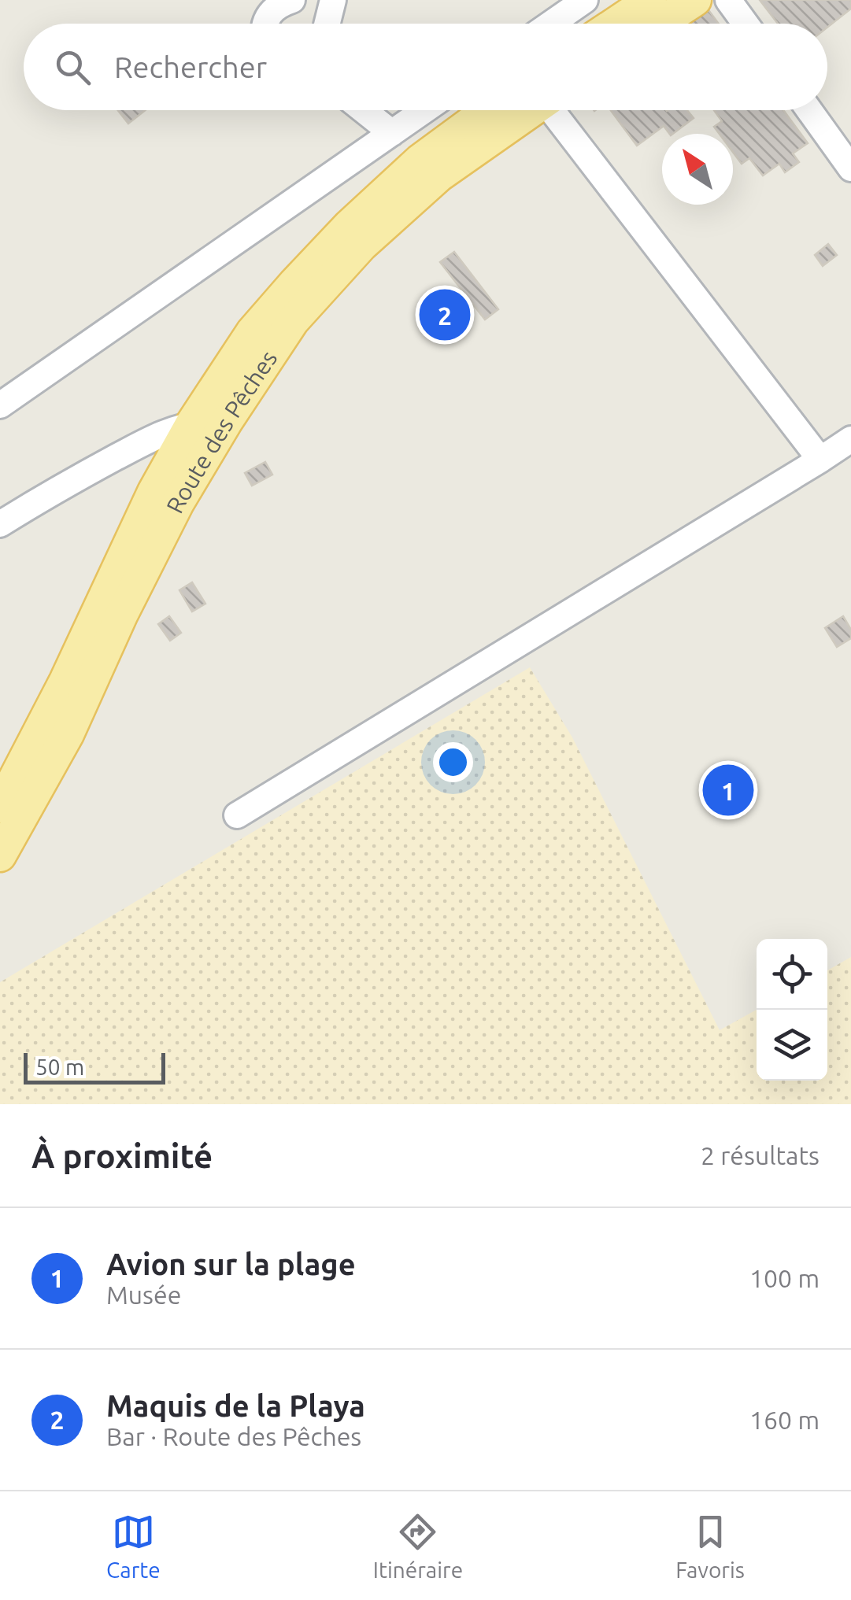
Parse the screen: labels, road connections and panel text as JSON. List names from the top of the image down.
{
  "streets": {
    "main road": ["Route des Pêches"]
  },
  "scale_bar": "50 m",
  "north": "top left",
  "page": {
    "search": "Rechercher",
    "pins": ["2", "1"],
    "scale": "50 m",
    "heading": ["À proximité", "2 résultats"],
    "list": [
      {
        "mark": "1",
        "name": "Avion sur la plage",
        "note": "Musée",
        "value": "100 m"
      },
      {
        "mark": "2",
        "name": "Maquis de la Playa",
        "note": "Bar · Route des Pêches",
        "value": "160 m"
      }
    ],
    "nav": ["Carte", "Itinéraire", "Favoris"]
  }
}
